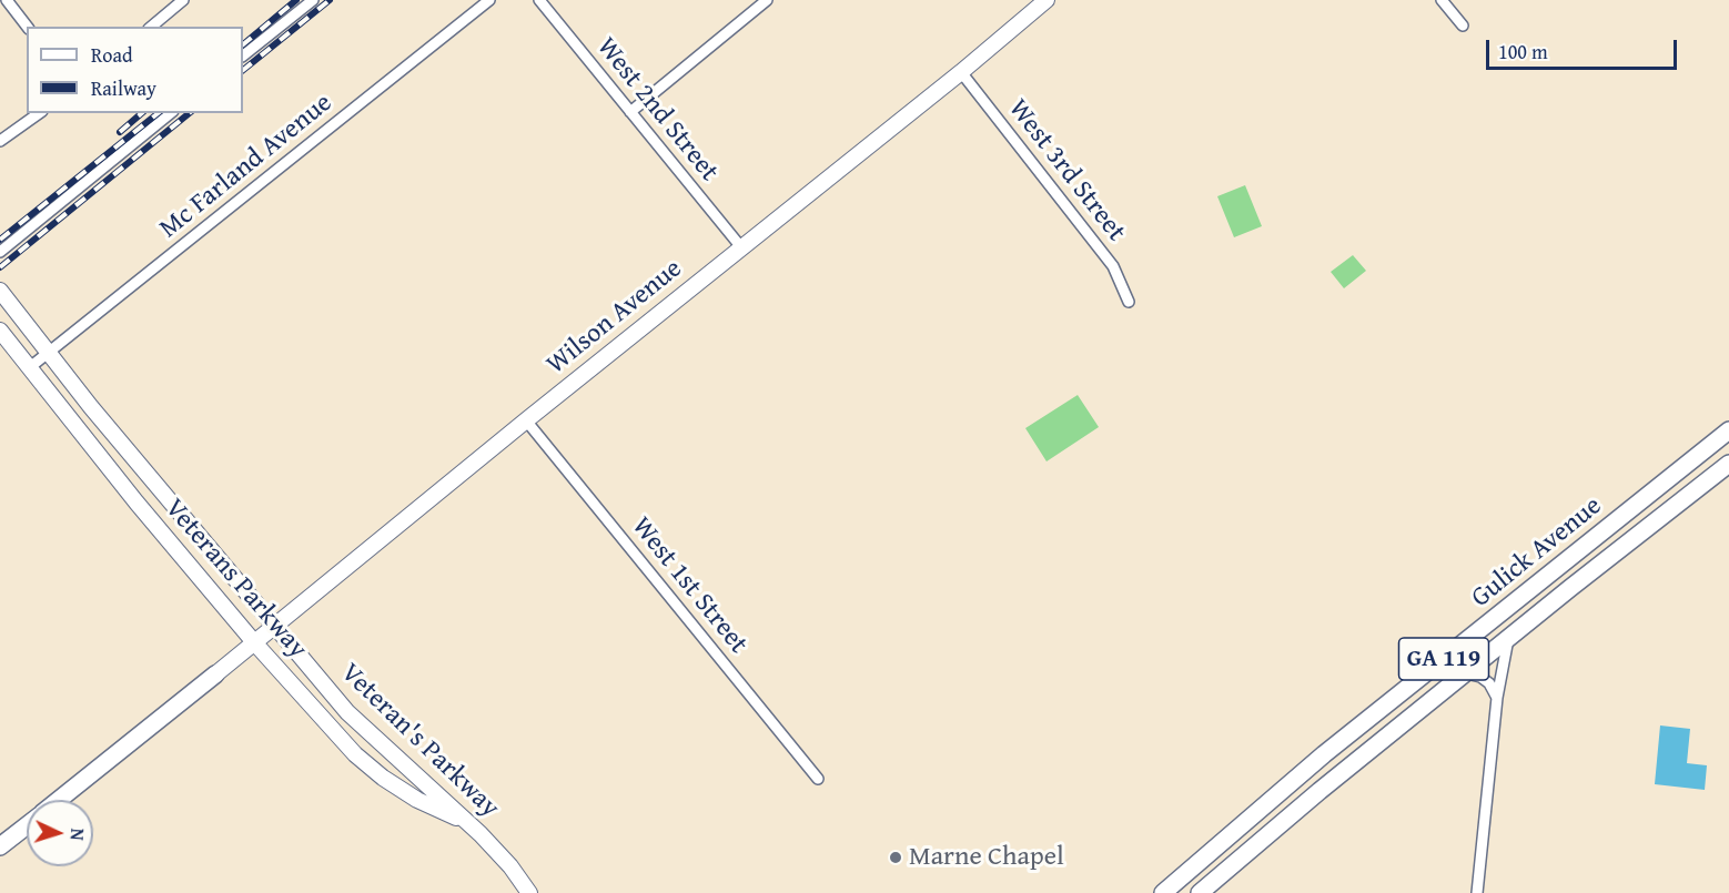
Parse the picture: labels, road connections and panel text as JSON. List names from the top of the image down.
{
  "streets": {
    "main road": [
      "Wilson Avenue",
      "Gulick Avenue",
      "Veterans Parkway",
      "GA 119",
      "Veteran's Parkway"
    ],
    "street": [
      "West 2nd Street",
      "Mc Farland Avenue",
      "West 3rd Street",
      "West 1st Street"
    ]
  },
  "crossings": [
    ["West 2nd Street", "Wilson Avenue"],
    ["Mc Farland Avenue", "Veterans Parkway"],
    ["West 3rd Street", "Wilson Avenue"],
    ["Wilson Avenue", "Veterans Parkway"],
    ["Wilson Avenue", "West 1st Street"],
    ["Wilson Avenue", "Veteran's Parkway"],
    ["Veterans Parkway", "Veteran's Parkway"]
  ],
  "places": ["Marne Chapel"],
  "legend": ["Road", "Railway"],
  "scale_bar": "100 m",
  "north": "right"
}
